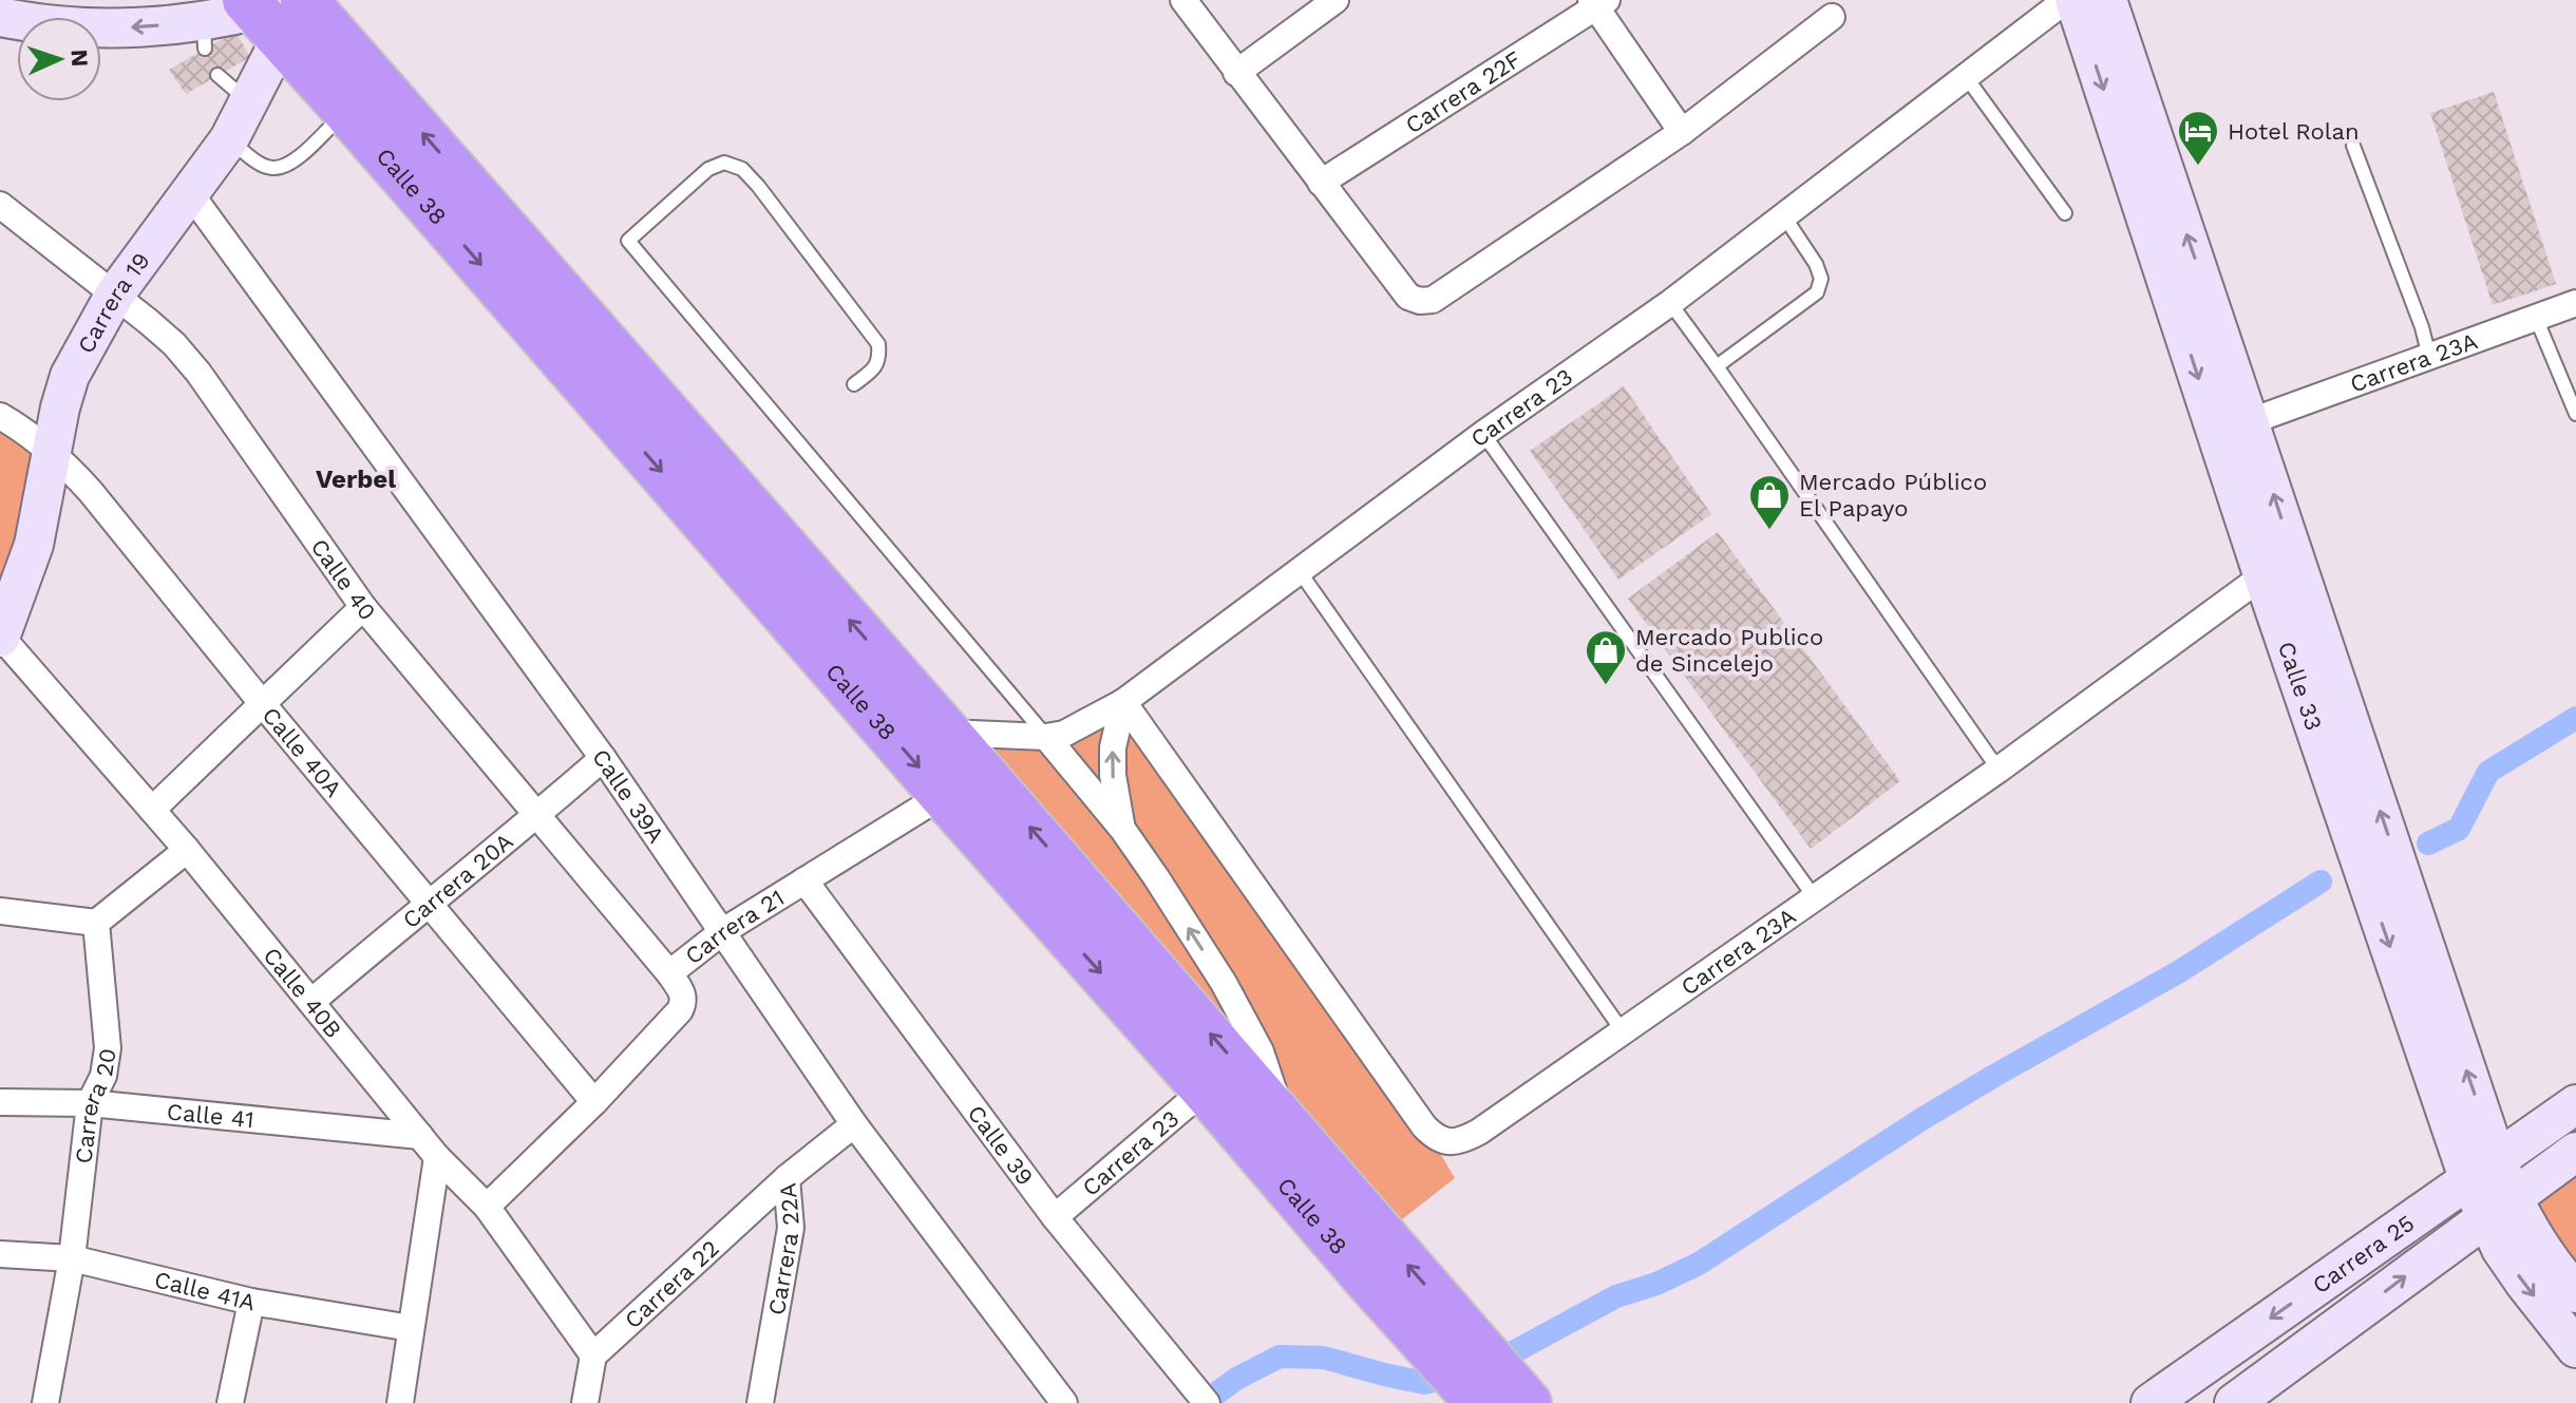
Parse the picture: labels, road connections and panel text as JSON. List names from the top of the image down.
{
  "streets": {
    "highway": ["Calle 38"],
    "street": [
      "Carrera 22F",
      "Carrera 19",
      "Carrera 23A",
      "Carrera 23",
      "Calle 40",
      "Calle 33",
      "Calle 40A",
      "Calle 39A",
      "Carrera 20A",
      "Carrera 21",
      "Calle 40B",
      "Carrera 20",
      "Calle 41",
      "Calle 39",
      "Carrera 22A",
      "Carrera 25",
      "Carrera 22",
      "Calle 41A"
    ]
  },
  "crossings": [
    ["Calle 38", "Carrera 19"],
    ["Calle 38", "Carrera 23"],
    ["Calle 38", "Carrera 21"],
    ["Carrera 19", "Calle 40"],
    ["Carrera 19", "Calle 40A"],
    ["Carrera 19", "Calle 39A"],
    ["Carrera 19", "Calle 40B"],
    ["Carrera 23A", "Carrera 23"],
    ["Carrera 23A", "Calle 33"],
    ["Carrera 23", "Calle 39"],
    ["Calle 40", "Carrera 20A"],
    ["Calle 40", "Carrera 21"],
    ["Calle 33", "Carrera 25"],
    ["Calle 40A", "Carrera 20A"],
    ["Calle 40A", "Carrera 21"],
    ["Calle 39A", "Carrera 20A"],
    ["Calle 39A", "Carrera 21"],
    ["Calle 39A", "Carrera 22A"],
    ["Carrera 20A", "Calle 40B"],
    ["Carrera 21", "Calle 40B"],
    ["Carrera 21", "Calle 39"],
    ["Calle 40B", "Calle 41"],
    ["Calle 40B", "Carrera 22"],
    ["Carrera 20", "Calle 41"],
    ["Carrera 20", "Calle 41A"],
    ["Carrera 22A", "Carrera 22"]
  ],
  "districts": ["Verbel"],
  "places": {
    "hotel": ["Hotel Rolan"],
    "shop": ["Mercado Público El Papayo", "Mercado Publico de Sincelejo"]
  },
  "north": "right"
}
